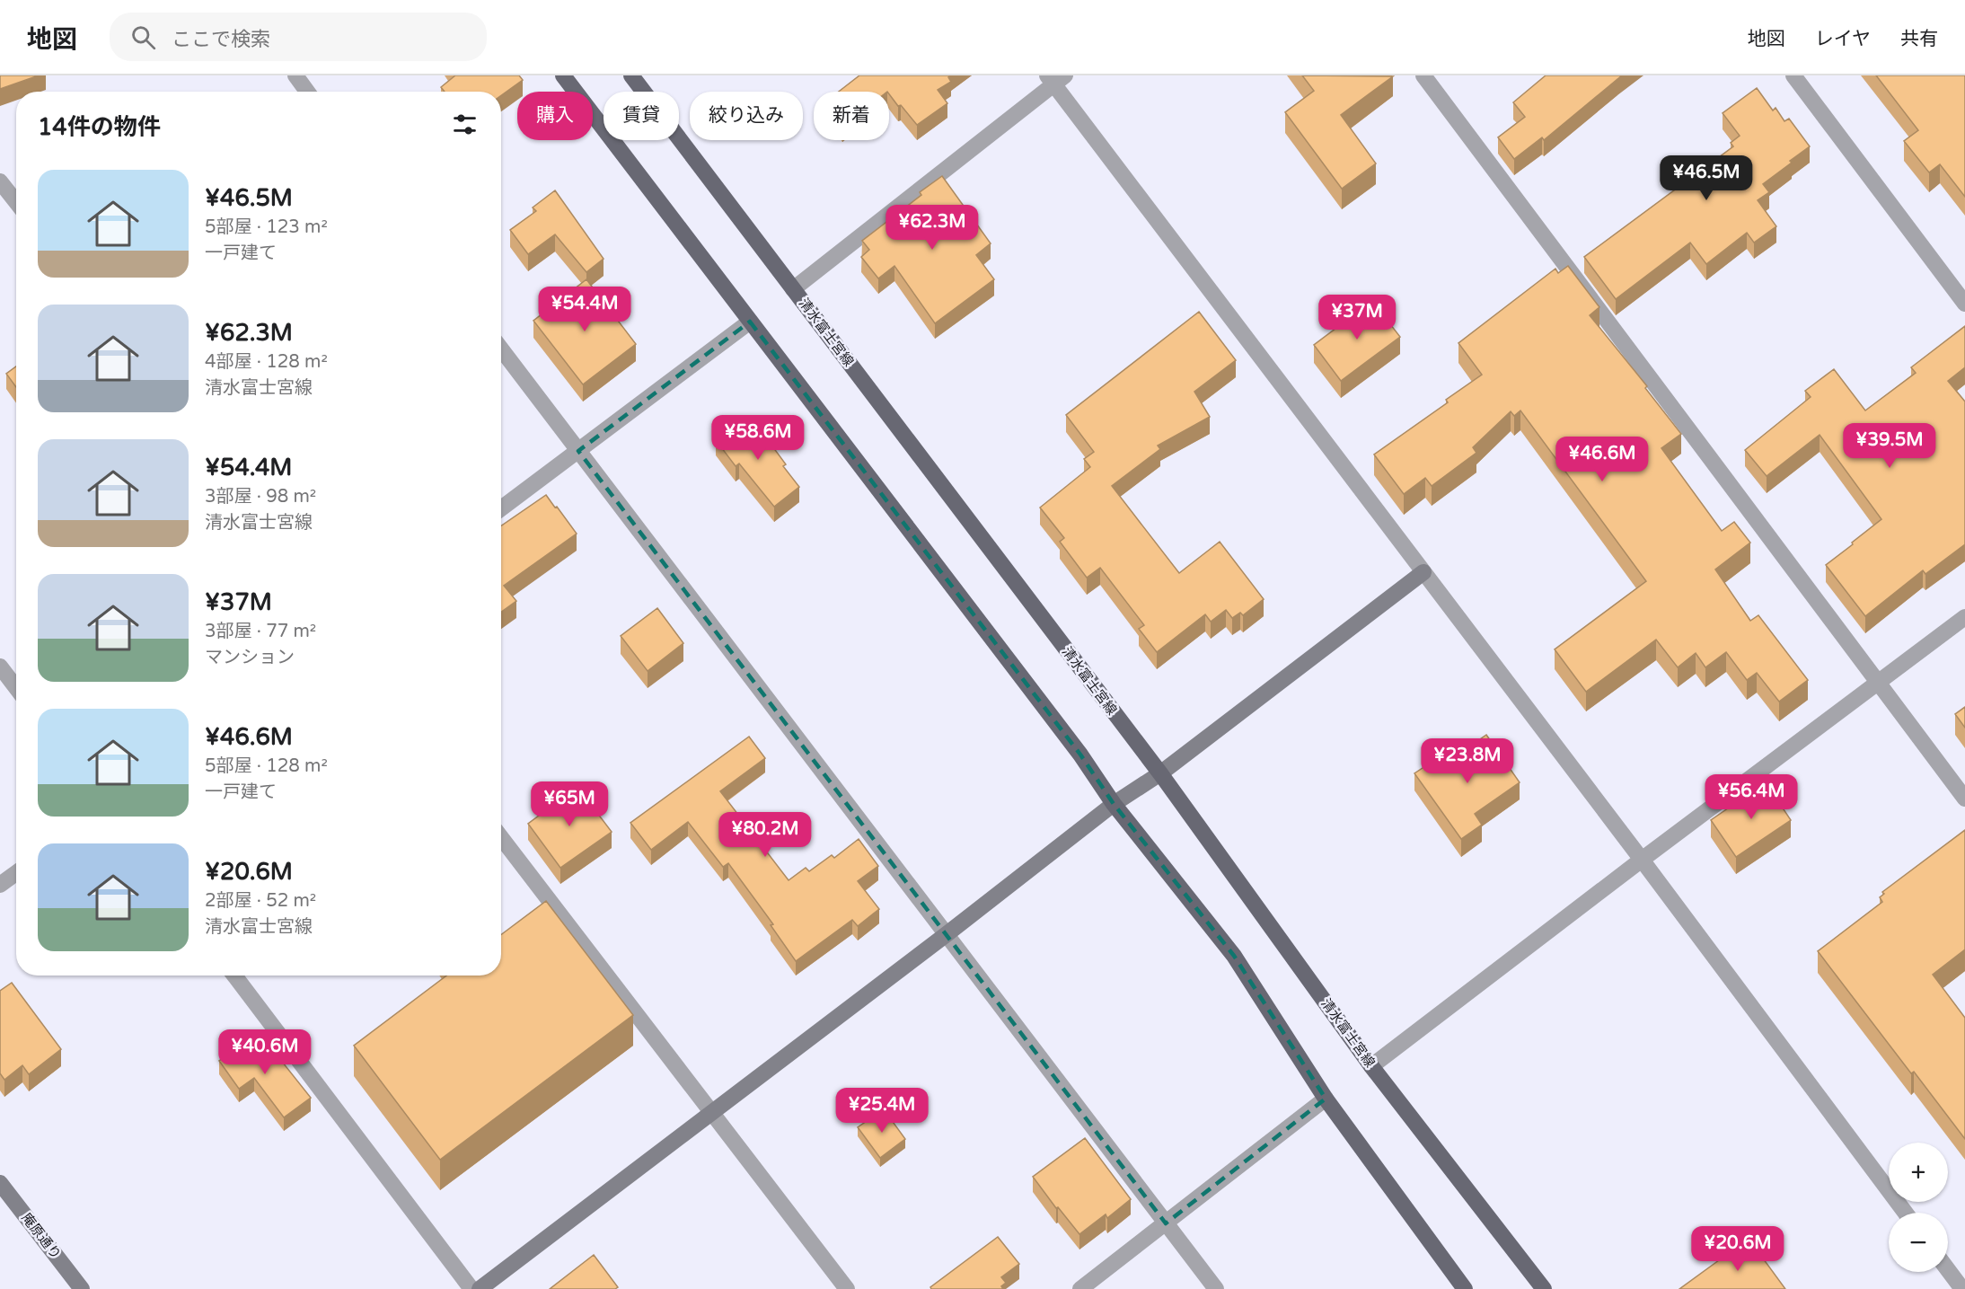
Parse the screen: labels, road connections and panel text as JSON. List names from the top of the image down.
{
  "streets": {
    "main road": ["清水富士宮線"],
    "street": ["庵原通り"]
  },
  "page": {
    "header": "地図",
    "search": "ここで検索",
    "nav": ["地図", "レイヤ", "共有"],
    "chip": [
      "購入",
      "賃貸",
      "絞り込み",
      "新着"
    ],
    "heading": "14件の物件",
    "price": [
      "¥46.5M",
      "¥62.3M",
      "¥54.4M",
      "¥37M",
      "¥58.6M",
      "¥39.5M",
      "¥46.6M",
      "¥23.8M",
      "¥56.4M",
      "¥65M",
      "¥80.2M",
      "¥40.6M",
      "¥25.4M",
      "¥20.6M"
    ],
    "list": [
      {
        "name": "¥46.5M",
        "note": "5部屋 · 123 m² · 一戸建て"
      },
      {
        "name": "¥62.3M",
        "note": "4部屋 · 128 m² · 清水富士宮線"
      },
      {
        "name": "¥54.4M",
        "note": "3部屋 · 98 m² · 清水富士宮線"
      },
      {
        "name": "¥37M",
        "note": "3部屋 · 77 m² · マンション"
      },
      {
        "name": "¥46.6M",
        "note": "5部屋 · 128 m² · 一戸建て"
      },
      {
        "name": "¥20.6M",
        "note": "2部屋 · 52 m² · 清水富士宮線"
      }
    ],
    "map_buttons": ["+", "−"]
  }
}
